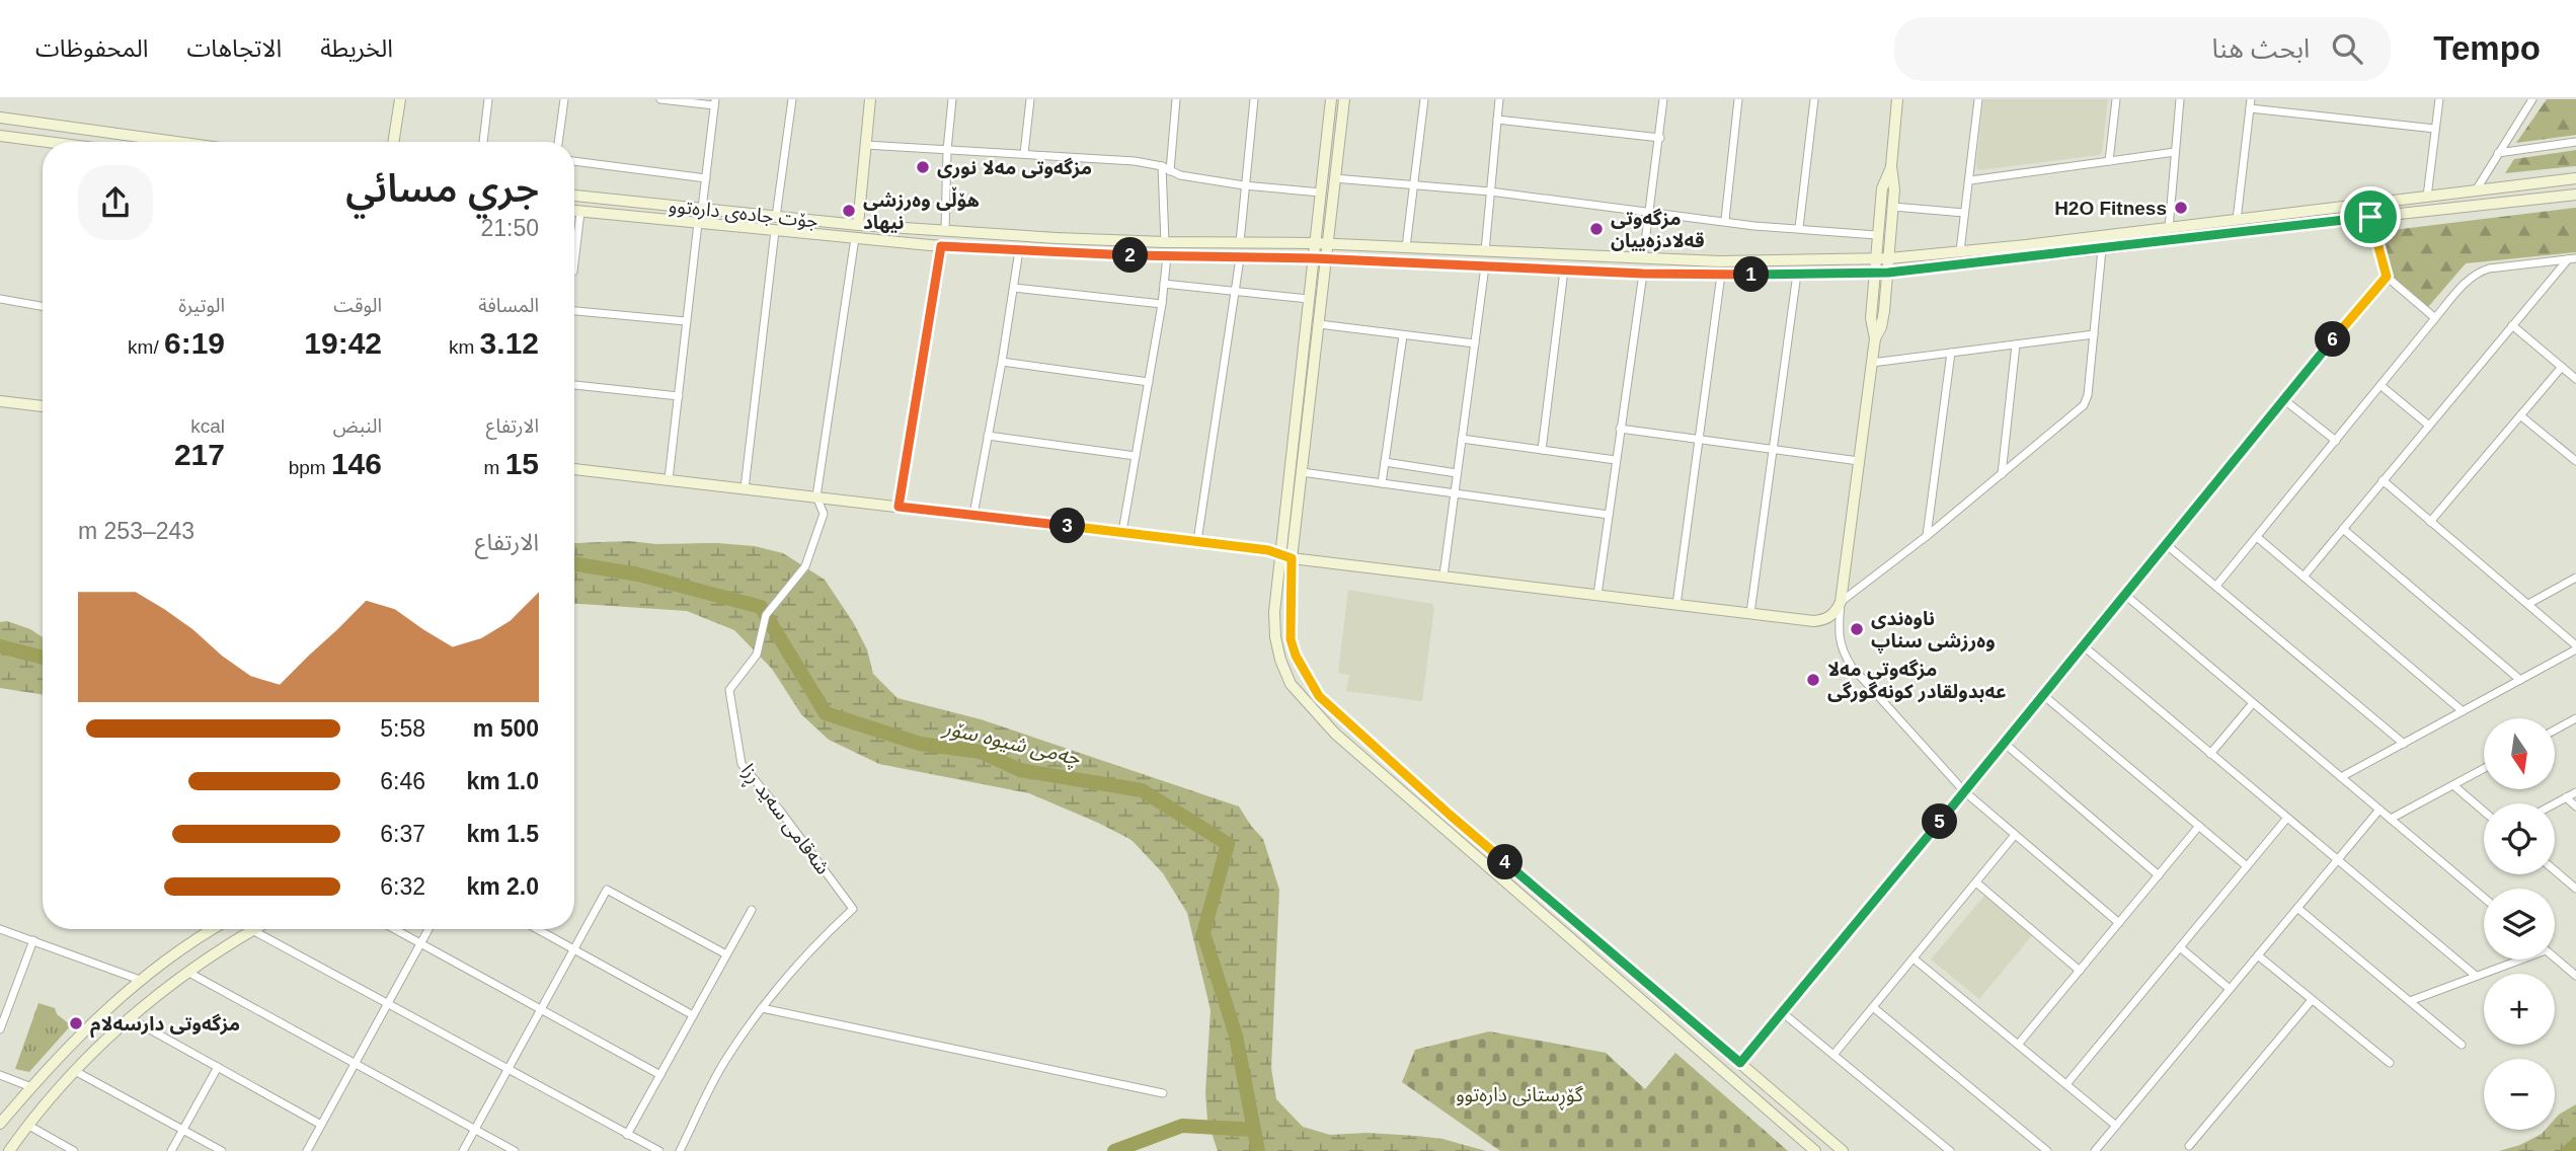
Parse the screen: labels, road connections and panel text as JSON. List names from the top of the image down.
{
  "streets": {
    "main road": ["جۆت جادەی دارەتوو"],
    "street": ["شەقامی سەید ڕزا"]
  },
  "crossings": [
    ["جۆت جادەی دارەتوو", "شەقامی سەید ڕزا"]
  ],
  "water": ["چەمی شیوە سۆر"],
  "parks": ["گۆڕستانی دارەتوو"],
  "places": [
    "مزگەوتی مەلا نوری",
    "H2O Fitness",
    "هۆڵی وەرزشی نیهاد",
    "مزگەوتی قەلادزەییان",
    "ناوەندی وەرزشی سناپ",
    "مزگەوتی مەلا عەبدولقادر کونەگورگی",
    "مزگەوتی دارسەلام"
  ],
  "north": "bottom",
  "page": {
    "header": "Tempo",
    "search": "ابحث هنا",
    "nav": ["الخريطة", "الاتجاهات", "المحفوظات"],
    "heading": ["جري مسائي", "21:50"],
    "pins": [
      "2",
      "1",
      "6",
      "3",
      "5",
      "4"
    ],
    "stats": [
      ["المسافة", "3.12 km"],
      ["الوقت", "19:42"],
      ["الوتيرة", "6:19 /km"],
      ["الارتفاع", "15 m"],
      ["النبض", "146 bpm"],
      ["kcal", "217"]
    ],
    "chart": ["الارتفاع", "243–253 m"],
    "list": [
      {
        "name": "500 m",
        "note": "5:58"
      },
      {
        "name": "1.0 km",
        "note": "6:46"
      },
      {
        "name": "1.5 km",
        "note": "6:37"
      },
      {
        "name": "2.0 km",
        "note": "6:32"
      }
    ],
    "map_buttons": ["+", "−"]
  }
}
